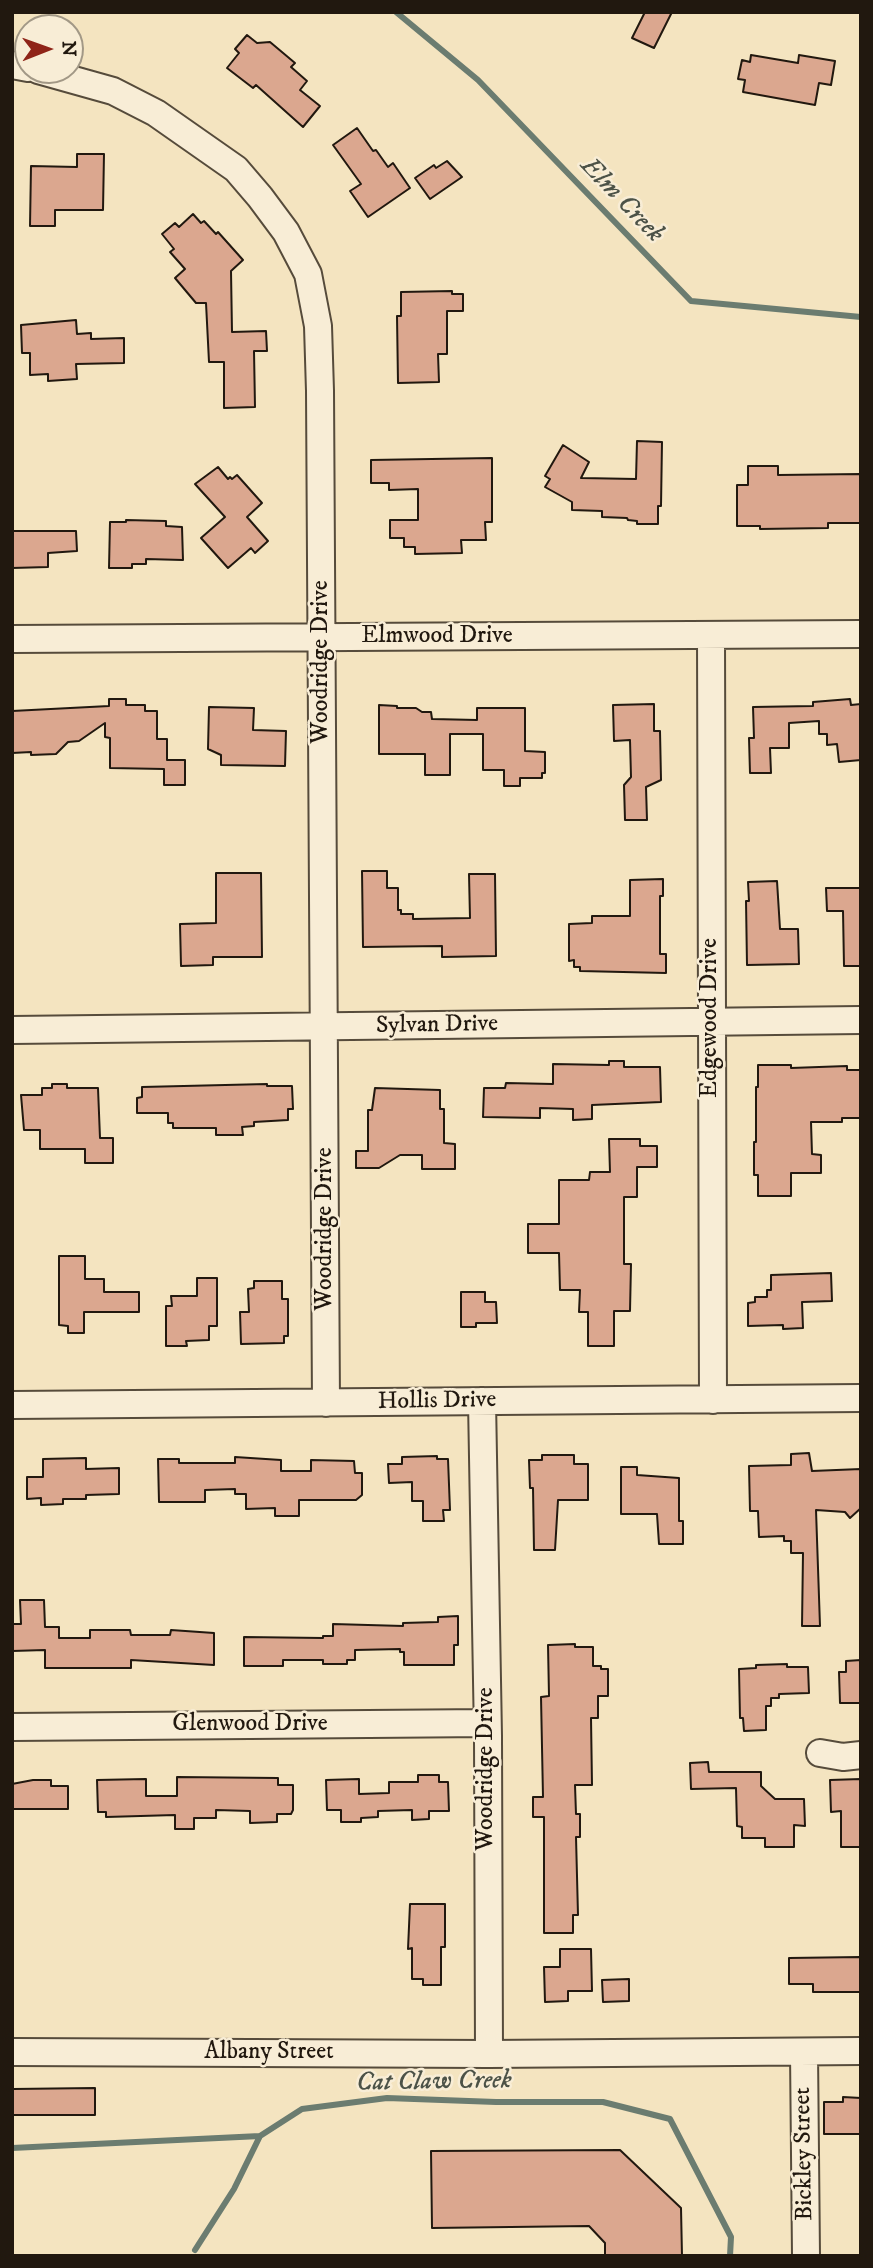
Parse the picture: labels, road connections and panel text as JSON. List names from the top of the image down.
{
  "streets": {
    "street": [
      "Elmwood Drive",
      "Woodridge Drive",
      "Edgewood Drive",
      "Sylvan Drive",
      "Hollis Drive",
      "Glenwood Drive",
      "Albany Street",
      "Bickley Street"
    ]
  },
  "crossings": [
    ["Elmwood Drive", "Woodridge Drive"],
    ["Elmwood Drive", "Edgewood Drive"],
    ["Woodridge Drive", "Sylvan Drive"],
    ["Woodridge Drive", "Hollis Drive"],
    ["Woodridge Drive", "Glenwood Drive"],
    ["Woodridge Drive", "Albany Street"],
    ["Edgewood Drive", "Sylvan Drive"],
    ["Edgewood Drive", "Hollis Drive"],
    ["Albany Street", "Bickley Street"]
  ],
  "water": ["Elm Creek", "Cat Claw Creek"],
  "north": "right"
}
